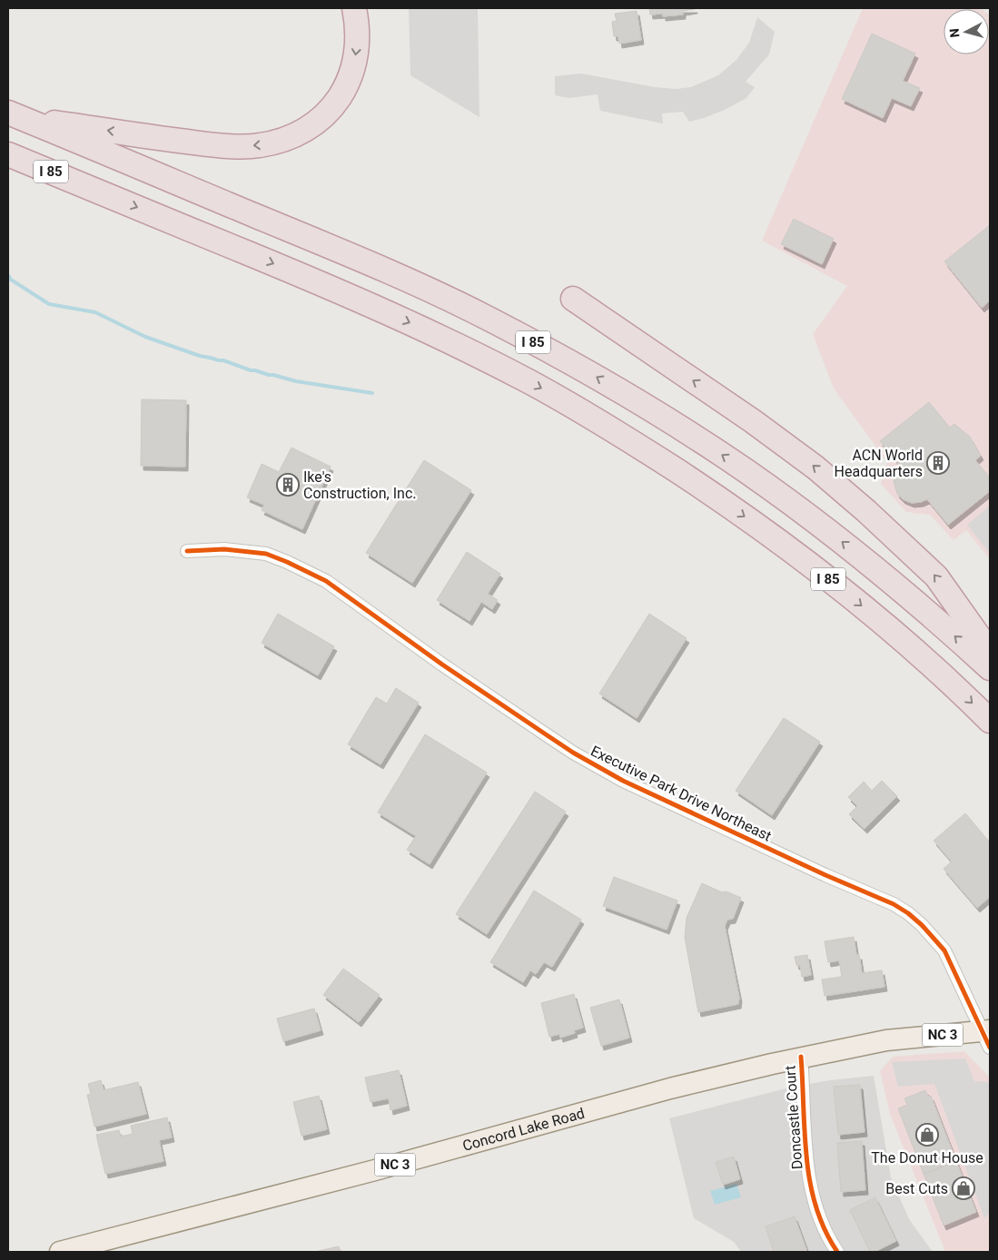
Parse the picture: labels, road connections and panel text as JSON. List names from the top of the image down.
{
  "streets": {
    "highway": ["I 85"],
    "main road": ["NC 3", "Concord Lake Road"],
    "street": ["Executive Park Drive Northeast", "Doncastle Court"]
  },
  "crossings": [
    ["Executive Park Drive Northeast", "Concord Lake Road"],
    ["Doncastle Court", "Concord Lake Road"]
  ],
  "places": {
    "building": ["ACN World Headquarters", "Ike's Construction, Inc."],
    "shop": ["The Donut House", "Best Cuts"]
  },
  "north": "left"
}
